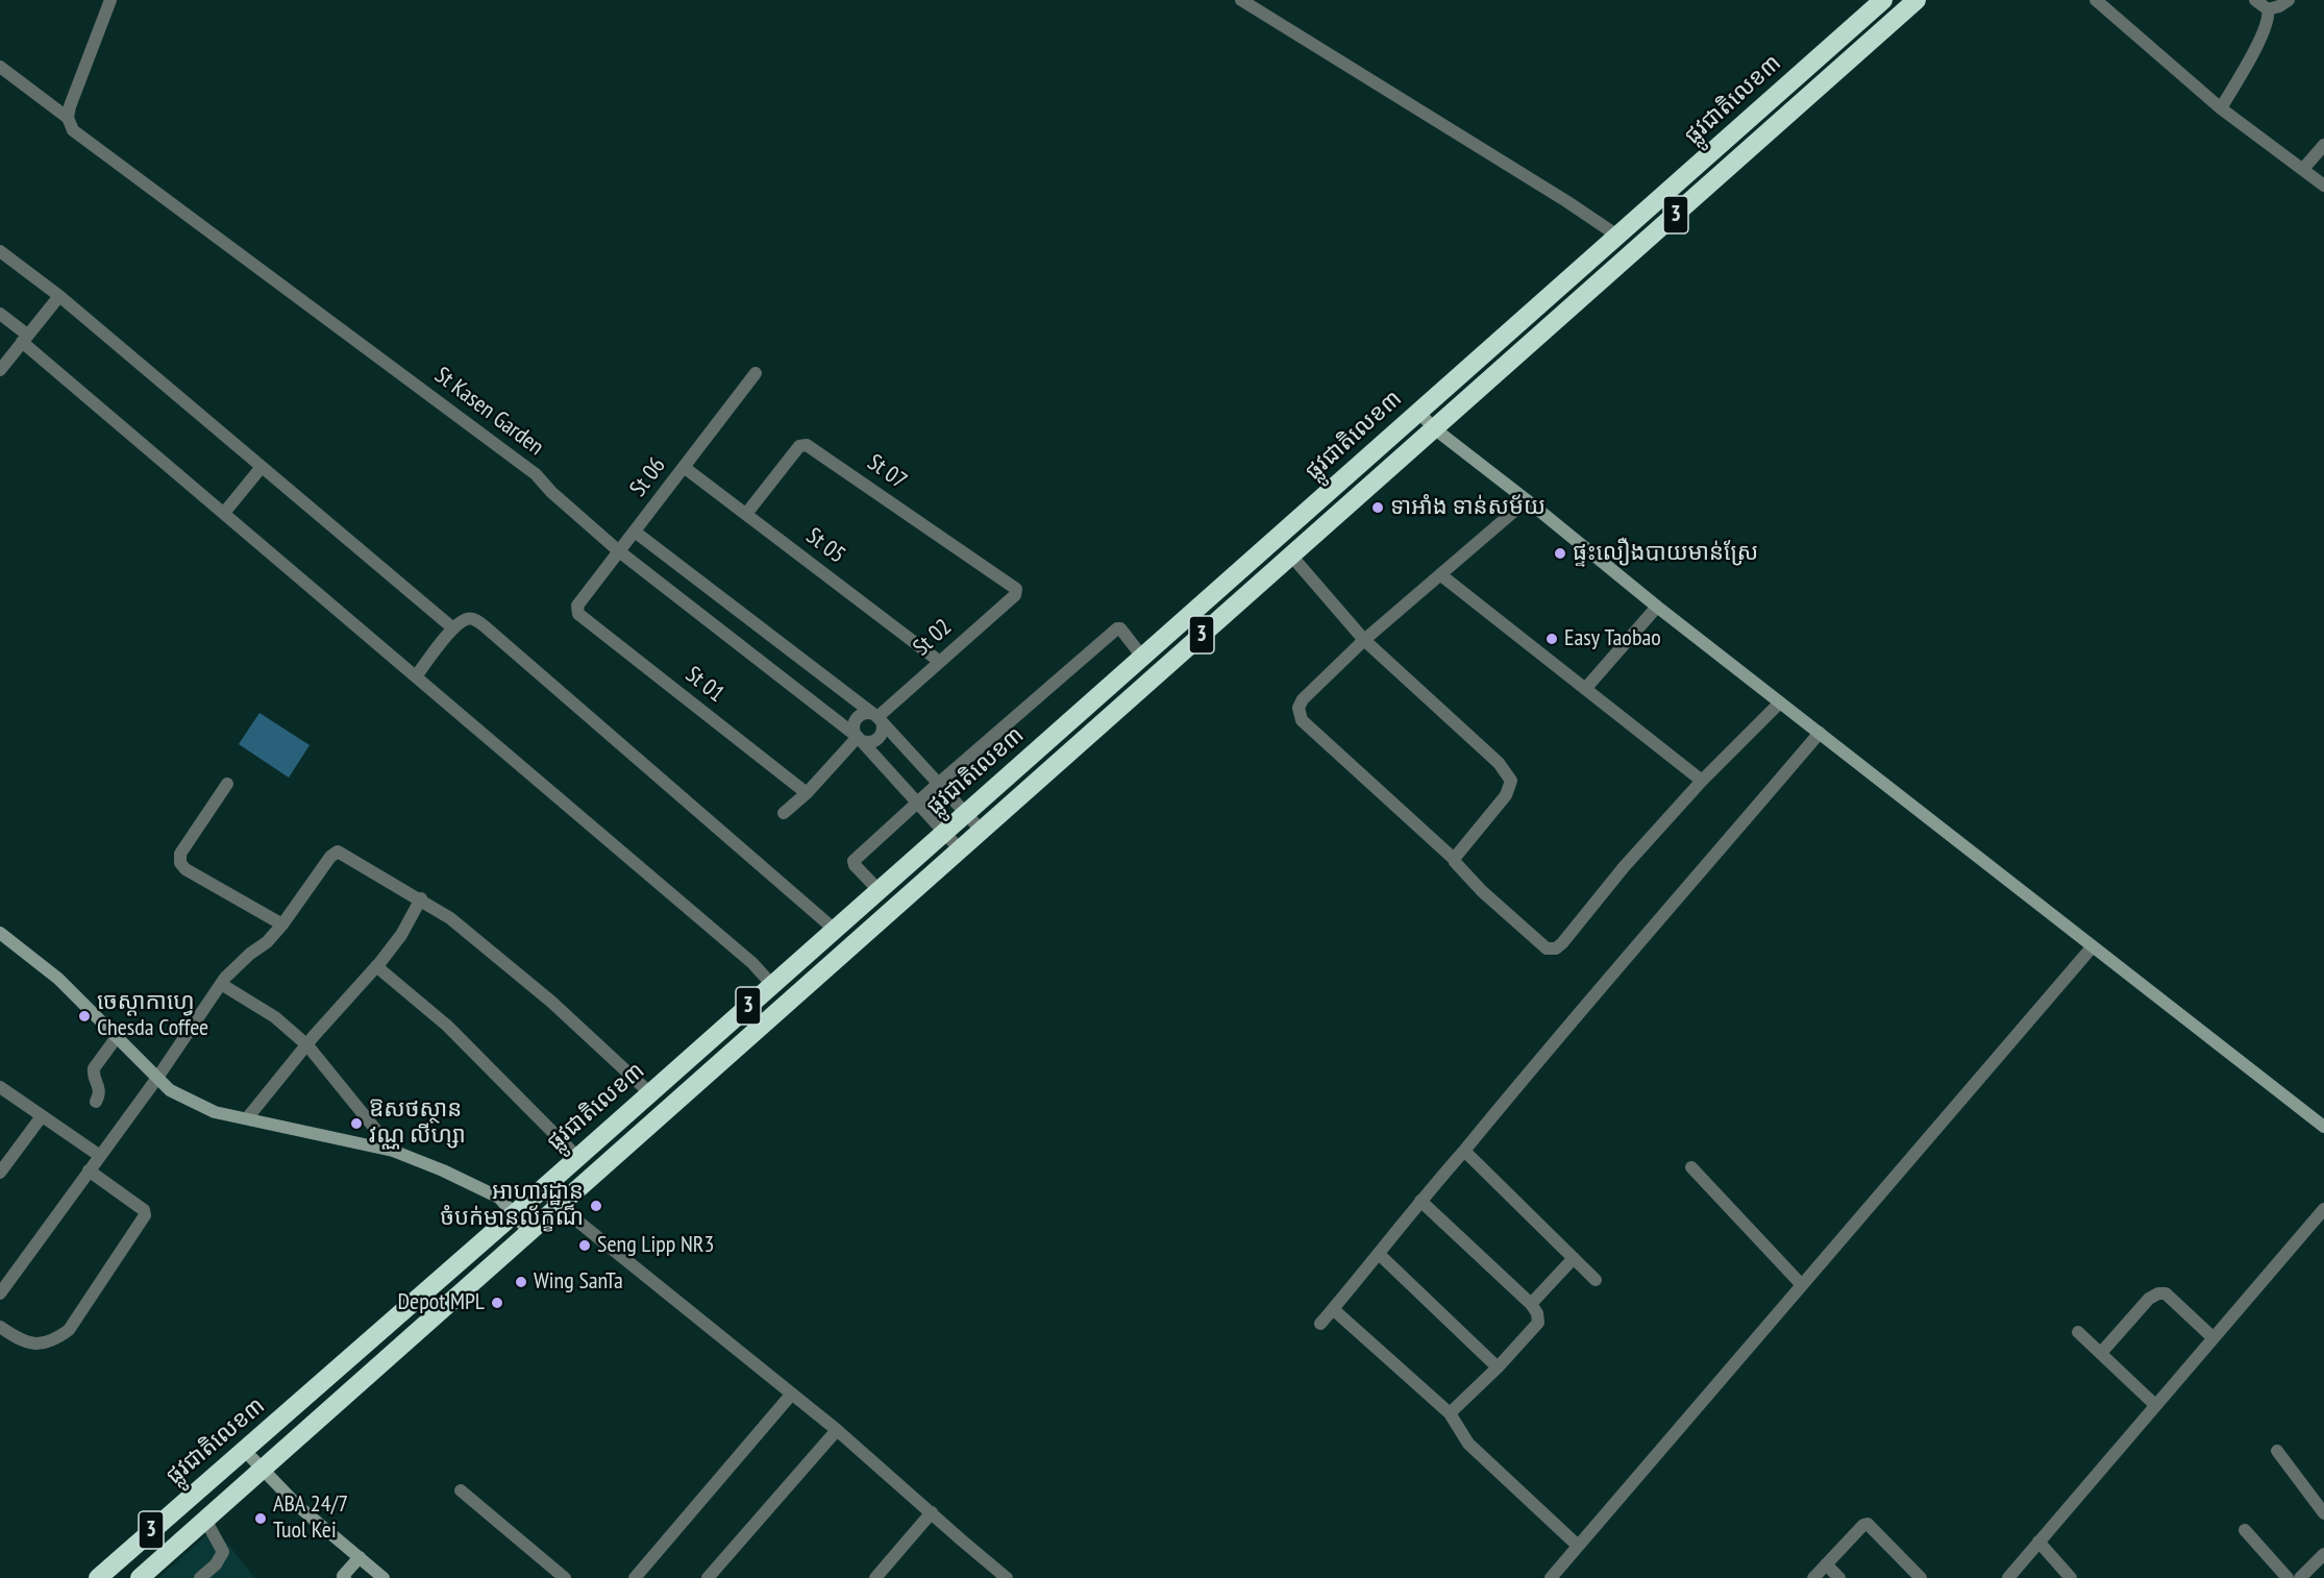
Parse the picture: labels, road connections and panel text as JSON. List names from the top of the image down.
{
  "streets": {
    "highway": ["ផ្លូវជាតិលេខ៣", "3"],
    "street": [
      "St Kasen Garden",
      "St 07",
      "St 06",
      "St 05",
      "St 02",
      "St 01"
    ]
  },
  "crossings": [
    ["ផ្លូវជាតិលេខ៣", "St Kasen Garden"],
    ["St Kasen Garden", "St 06"],
    ["St Kasen Garden", "St 02"],
    ["St 07", "St 05"],
    ["St 07", "St 02"],
    ["St 06", "St 05"],
    ["St 06", "St 01"],
    ["St 05", "St 02"]
  ],
  "places": [
    "ទាអាំង ទាន់សម័យ",
    "ផ្ទះលឿងបាយមាន់ស្រែ",
    "Easy Taobao",
    "ចេស្ដាកាហ្វេ Chesda Coffee",
    "ឱសថស្ថាន វណ្ណ លីហ្សា",
    "អាហារដ្ឋាន ចំបក់មានល័ក្ខណ៏",
    "Seng Lipp NR3",
    "Wing SanTa",
    "Depot MPL",
    "ABA 24/7 Tuol Kei"
  ]
}
